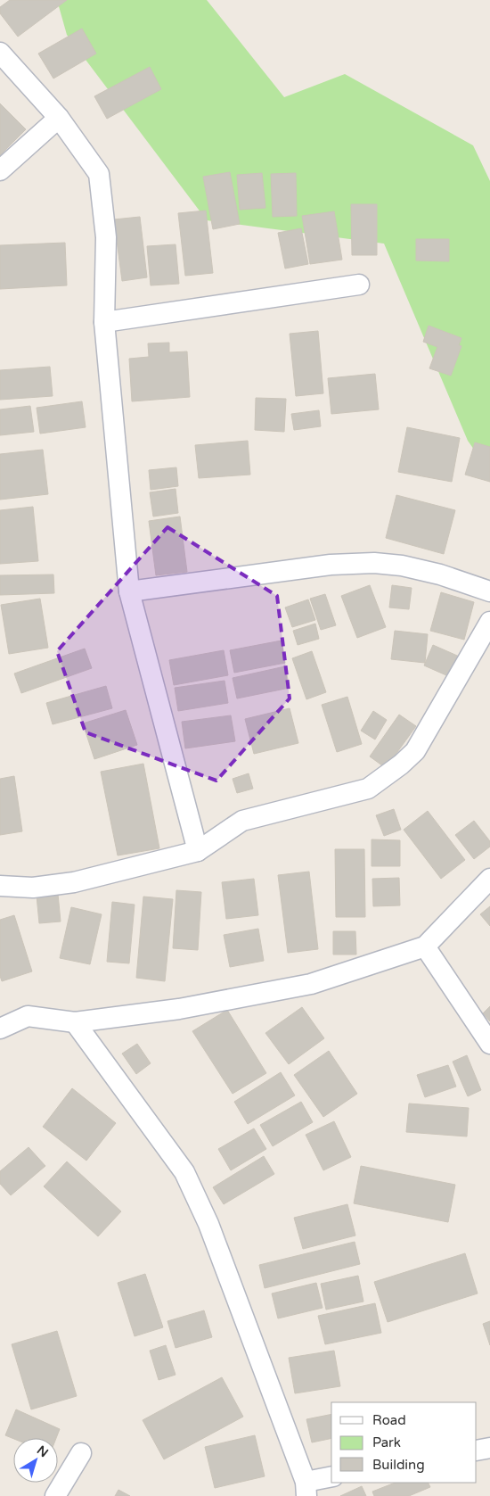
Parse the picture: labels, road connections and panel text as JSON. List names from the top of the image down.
{
  "legend": ["Road", "Park", "Building"],
  "north": "top right"
}
